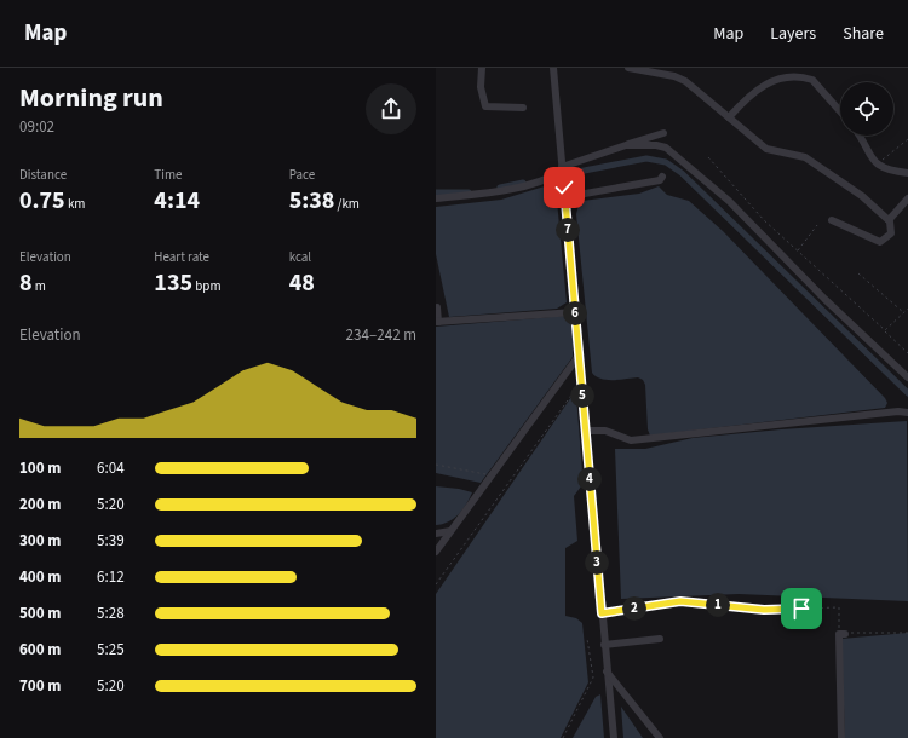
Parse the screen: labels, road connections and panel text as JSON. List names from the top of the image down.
{
  "page": {
    "header": "Map",
    "nav": ["Map", "Layers", "Share"],
    "heading": ["Morning run", "09:02"],
    "stats": [
      ["Distance", "0.75 km"],
      ["Time", "4:14"],
      ["Pace", "5:38 /km"],
      ["Elevation", "8 m"],
      ["Heart rate", "135 bpm"],
      ["kcal", "48"]
    ],
    "pins": [
      "7",
      "6",
      "5",
      "4",
      "3",
      "1",
      "2"
    ],
    "chart": ["Elevation", "234–242 m"],
    "list": [
      {
        "name": "100 m",
        "note": "6:04"
      },
      {
        "name": "200 m",
        "note": "5:20"
      },
      {
        "name": "300 m",
        "note": "5:39"
      },
      {
        "name": "400 m",
        "note": "6:12"
      },
      {
        "name": "500 m",
        "note": "5:28"
      },
      {
        "name": "600 m",
        "note": "5:25"
      },
      {
        "name": "700 m",
        "note": "5:20"
      }
    ]
  }
}
